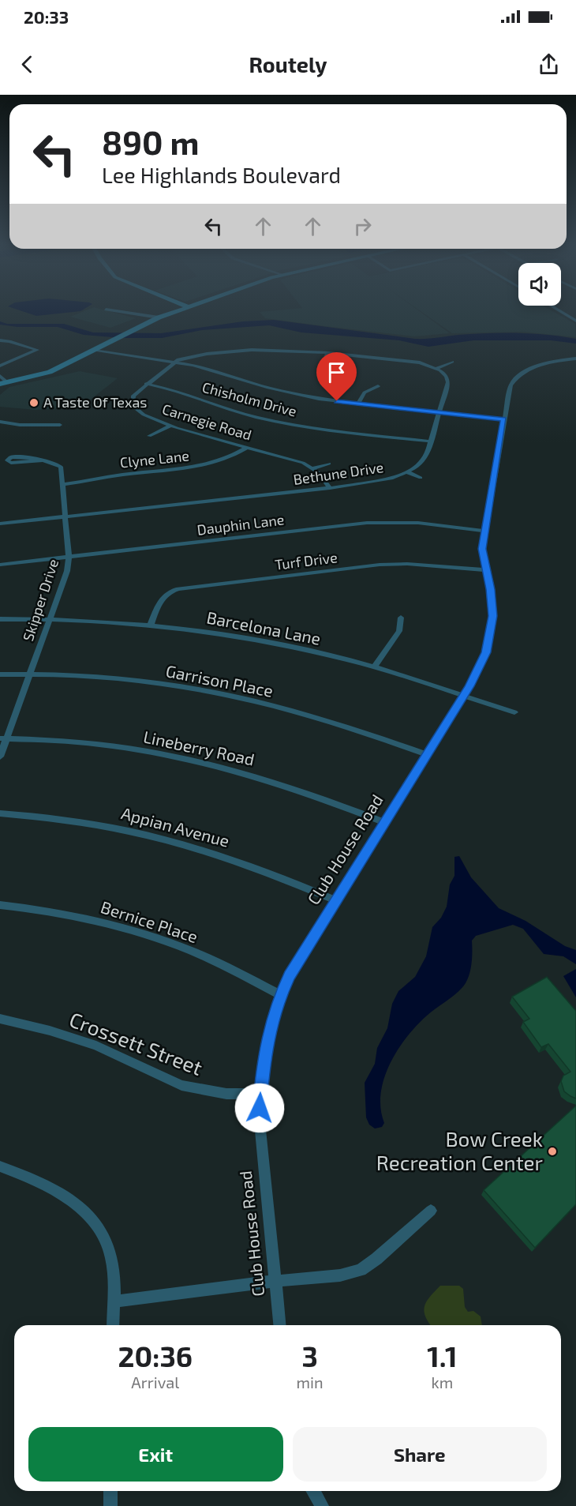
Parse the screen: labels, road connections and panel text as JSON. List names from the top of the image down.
{
  "streets": {
    "street": [
      "Chisholm Drive",
      "Carnegie Road",
      "Clyne Lane",
      "Bethune Drive",
      "Dauphin Lane",
      "Turf Drive",
      "Skipper Drive",
      "Barcelona Lane",
      "Garrison Place",
      "Lineberry Road",
      "Appian Avenue",
      "Club House Road",
      "Bernice Place",
      "Crossett Street"
    ]
  },
  "crossings": [
    ["Chisholm Drive", "Carnegie Road"],
    ["Chisholm Drive", "Bethune Drive"],
    ["Carnegie Road", "Clyne Lane"],
    ["Carnegie Road", "Bethune Drive"],
    ["Clyne Lane", "Skipper Drive"],
    ["Bethune Drive", "Skipper Drive"],
    ["Dauphin Lane", "Skipper Drive"],
    ["Dauphin Lane", "Club House Road"],
    ["Turf Drive", "Barcelona Lane"],
    ["Turf Drive", "Club House Road"],
    ["Skipper Drive", "Barcelona Lane"],
    ["Skipper Drive", "Garrison Place"],
    ["Skipper Drive", "Lineberry Road"],
    ["Barcelona Lane", "Club House Road"],
    ["Garrison Place", "Club House Road"],
    ["Lineberry Road", "Club House Road"],
    ["Appian Avenue", "Club House Road"],
    ["Club House Road", "Bernice Place"],
    ["Club House Road", "Crossett Street"]
  ],
  "places": ["A Taste Of Texas", "Bow Creek Recreation Center"],
  "page": {
    "status": "20:33",
    "header": "Routely",
    "turn": ["890 m", "Lee Highlands Boulevard"],
    "eta": [
      "20:36",
      "Arrival",
      "3",
      "min",
      "1.1",
      "km"
    ],
    "buttons": ["Exit", "Share"]
  }
}
